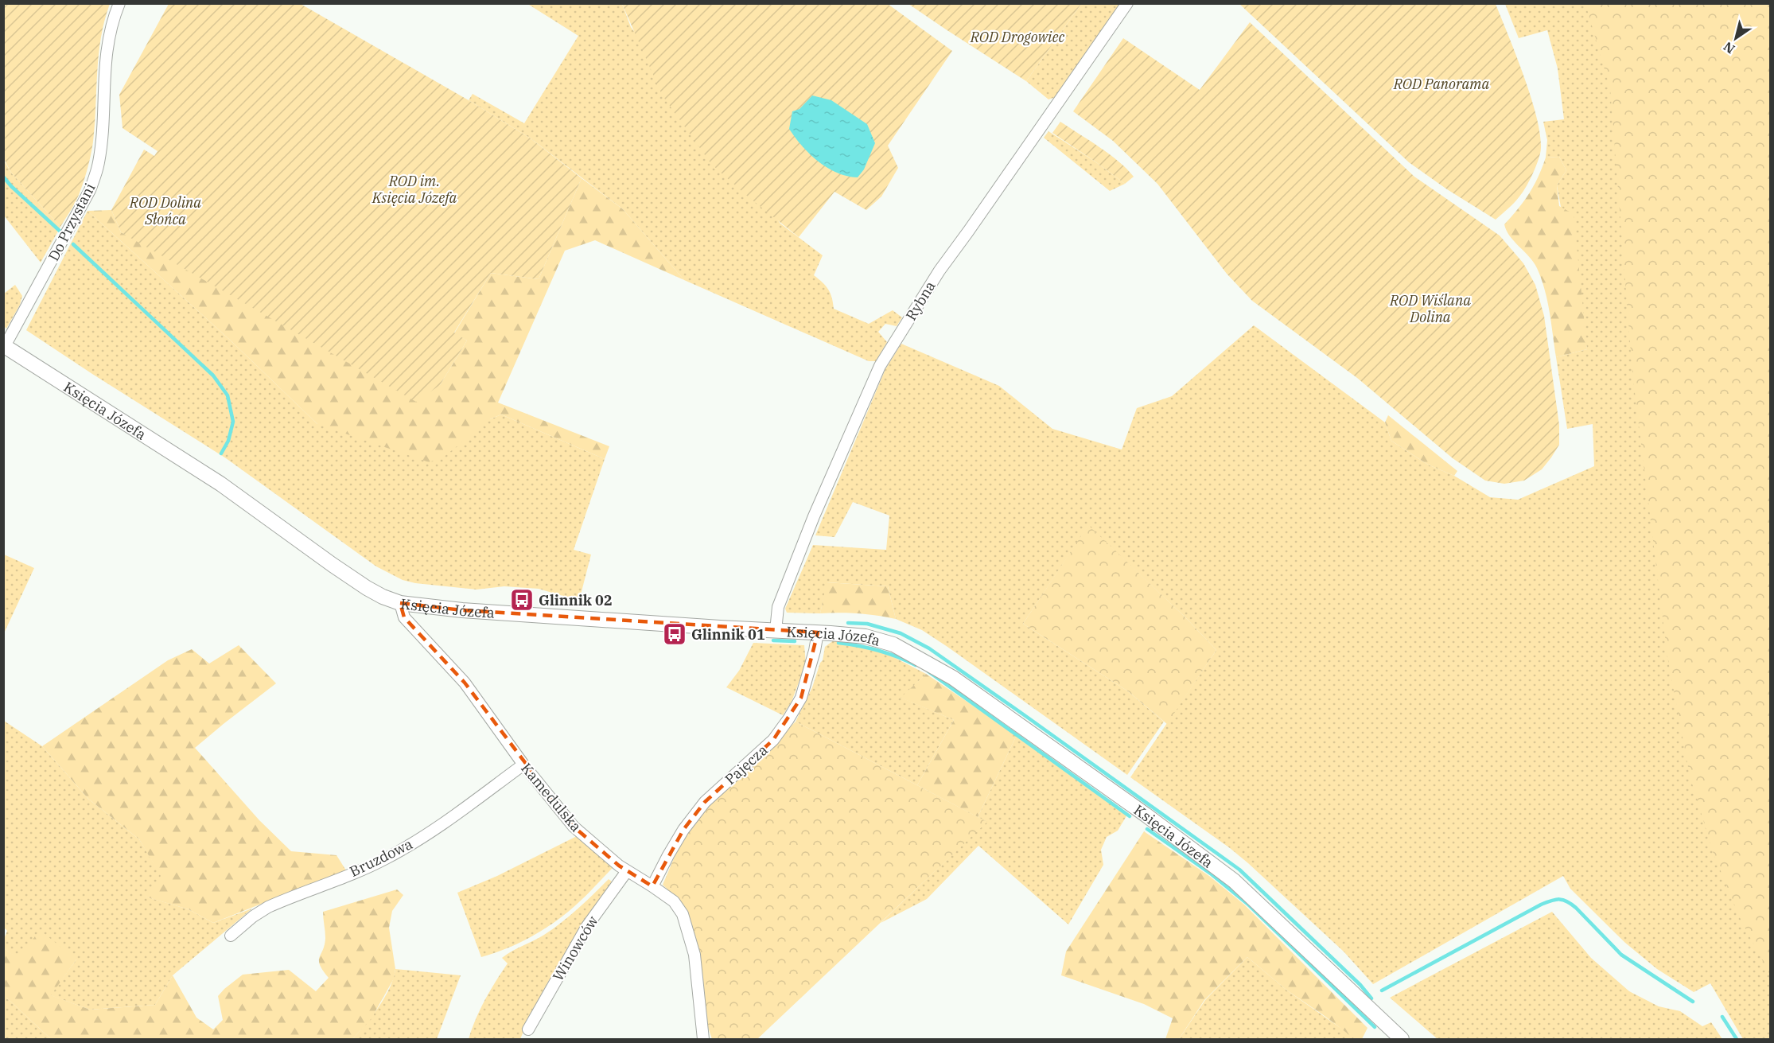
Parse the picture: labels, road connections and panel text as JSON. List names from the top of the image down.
{
  "streets": {
    "main road": ["Księcia Józefa"],
    "street": [
      "Do Przystani",
      "Rybna",
      "Pajęcza",
      "Kamedulska",
      "Bruzdowa",
      "Winowców"
    ]
  },
  "crossings": [
    ["Do Przystani", "Księcia Józefa"],
    ["Rybna", "Księcia Józefa"],
    ["Księcia Józefa", "Pajęcza"],
    ["Księcia Józefa", "Kamedulska"],
    ["Pajęcza", "Kamedulska"],
    ["Kamedulska", "Bruzdowa"],
    ["Kamedulska", "Winowców"]
  ],
  "parks": [
    "ROD Drogowiec",
    "ROD Panorama",
    "ROD im. Księcia Józefa",
    "ROD Dolina Słońca",
    "ROD Wiślana Dolina"
  ],
  "places": {
    "bus stop": ["Glinnik 02", "Glinnik 01"]
  },
  "north": "bottom left"
}
